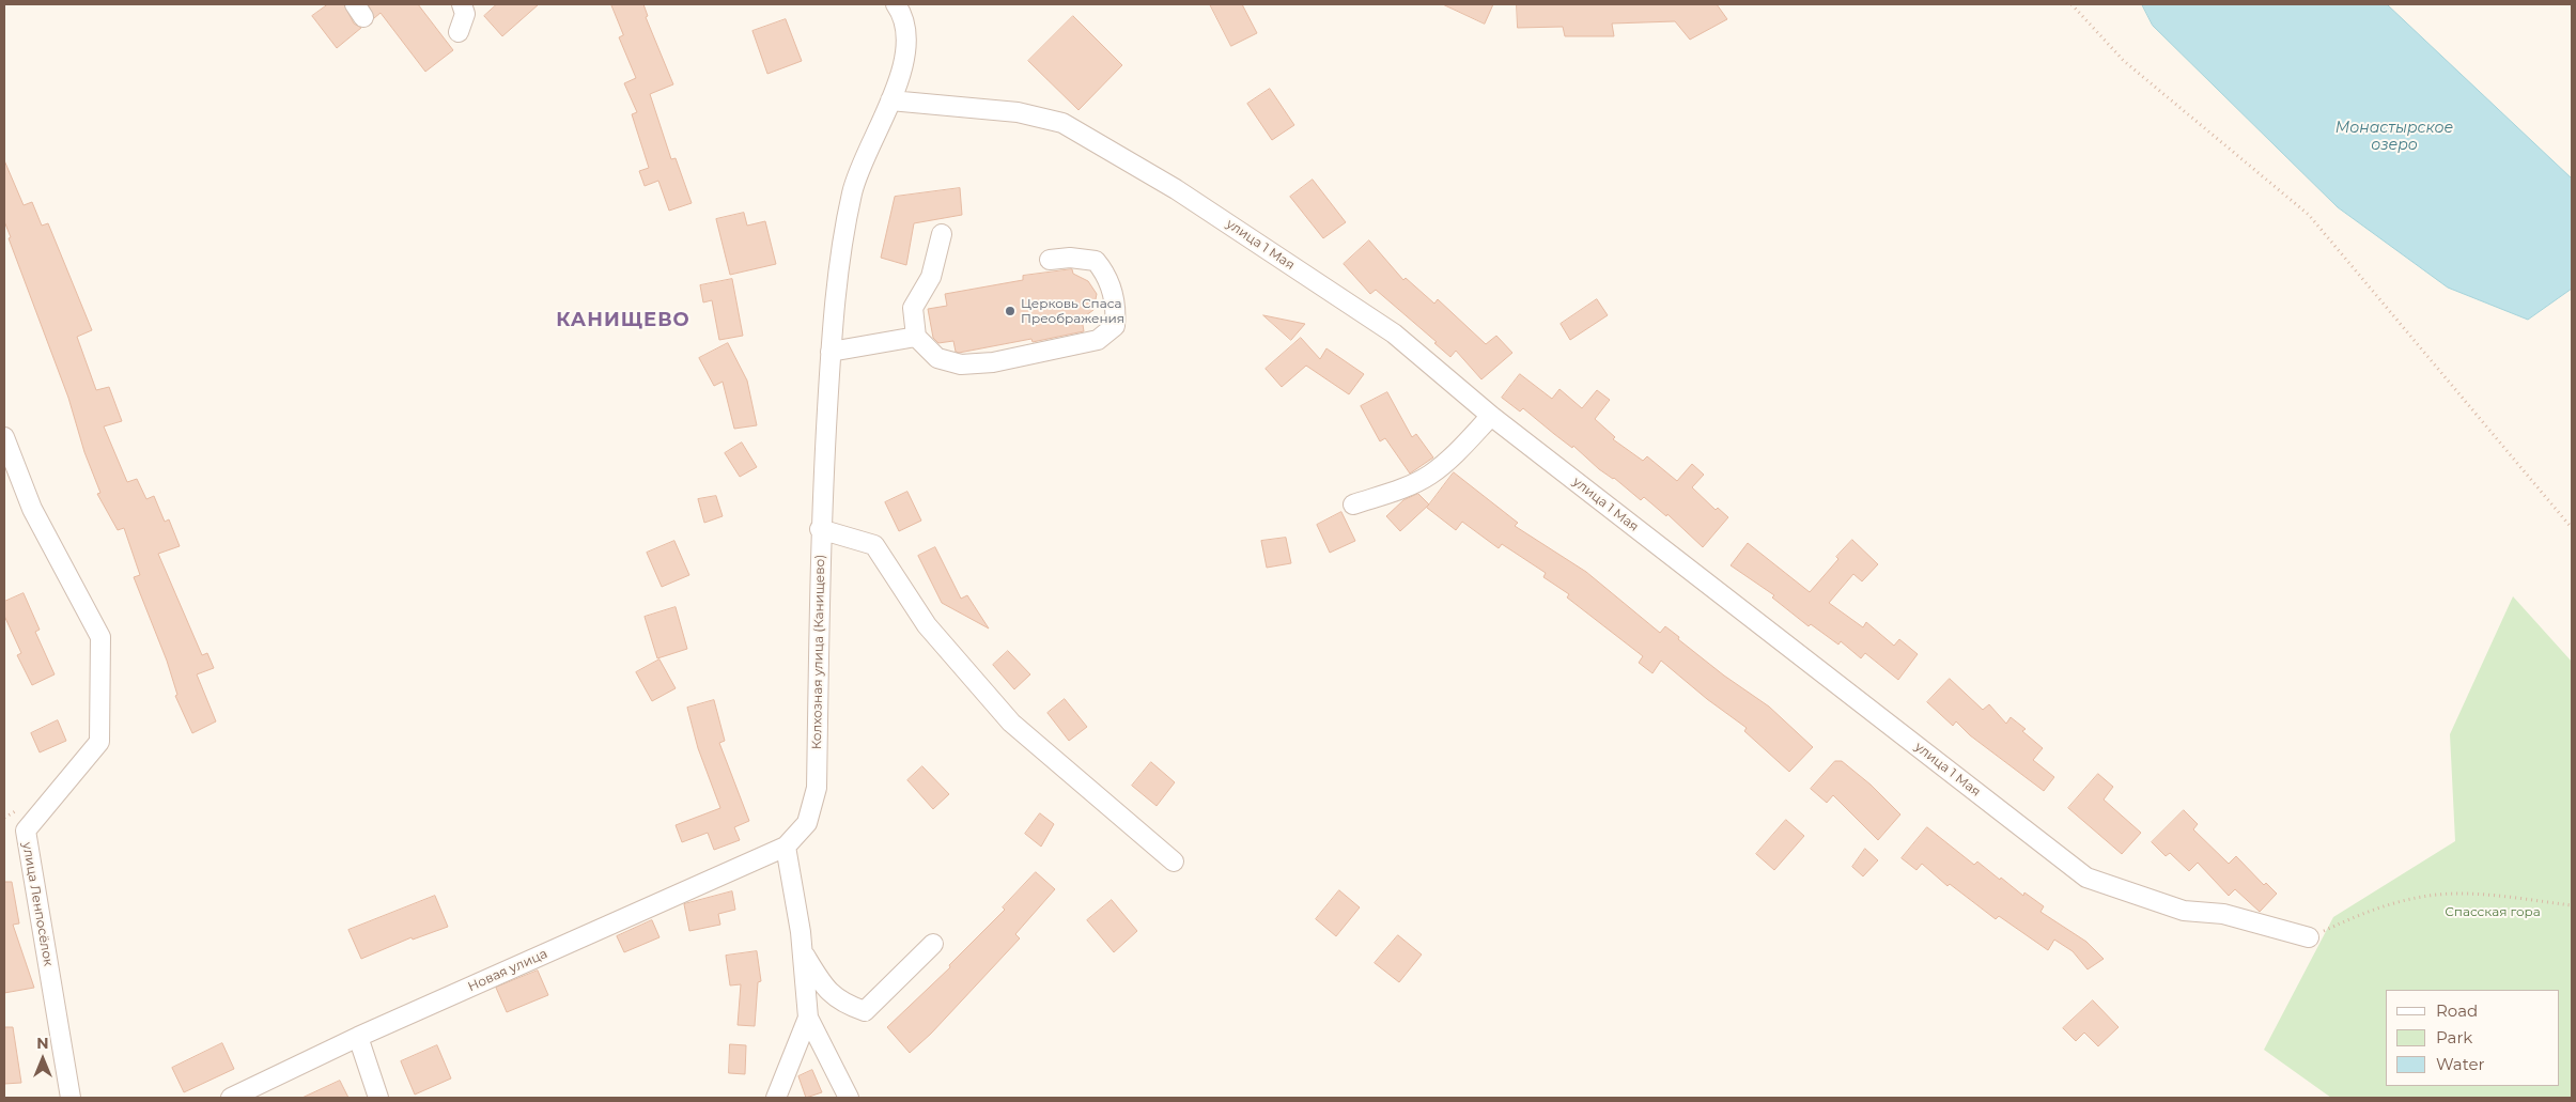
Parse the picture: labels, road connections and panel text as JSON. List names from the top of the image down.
{
  "streets": {
    "street": [
      "улица 1 Мая",
      "Колхозная улица (Канищево)",
      "улица Ленпосёлок",
      "Новая улица"
    ]
  },
  "crossings": [
    ["улица 1 Мая", "Колхозная улица (Канищево)"],
    ["Колхозная улица (Канищево)", "Новая улица"]
  ],
  "districts": ["КАНИЩЕВО"],
  "water": ["Монастырское озеро"],
  "parks": ["Спасская гора"],
  "places": ["Церковь Спаса Преображения"],
  "legend": ["Road", "Park", "Water"],
  "north": "top"
}
